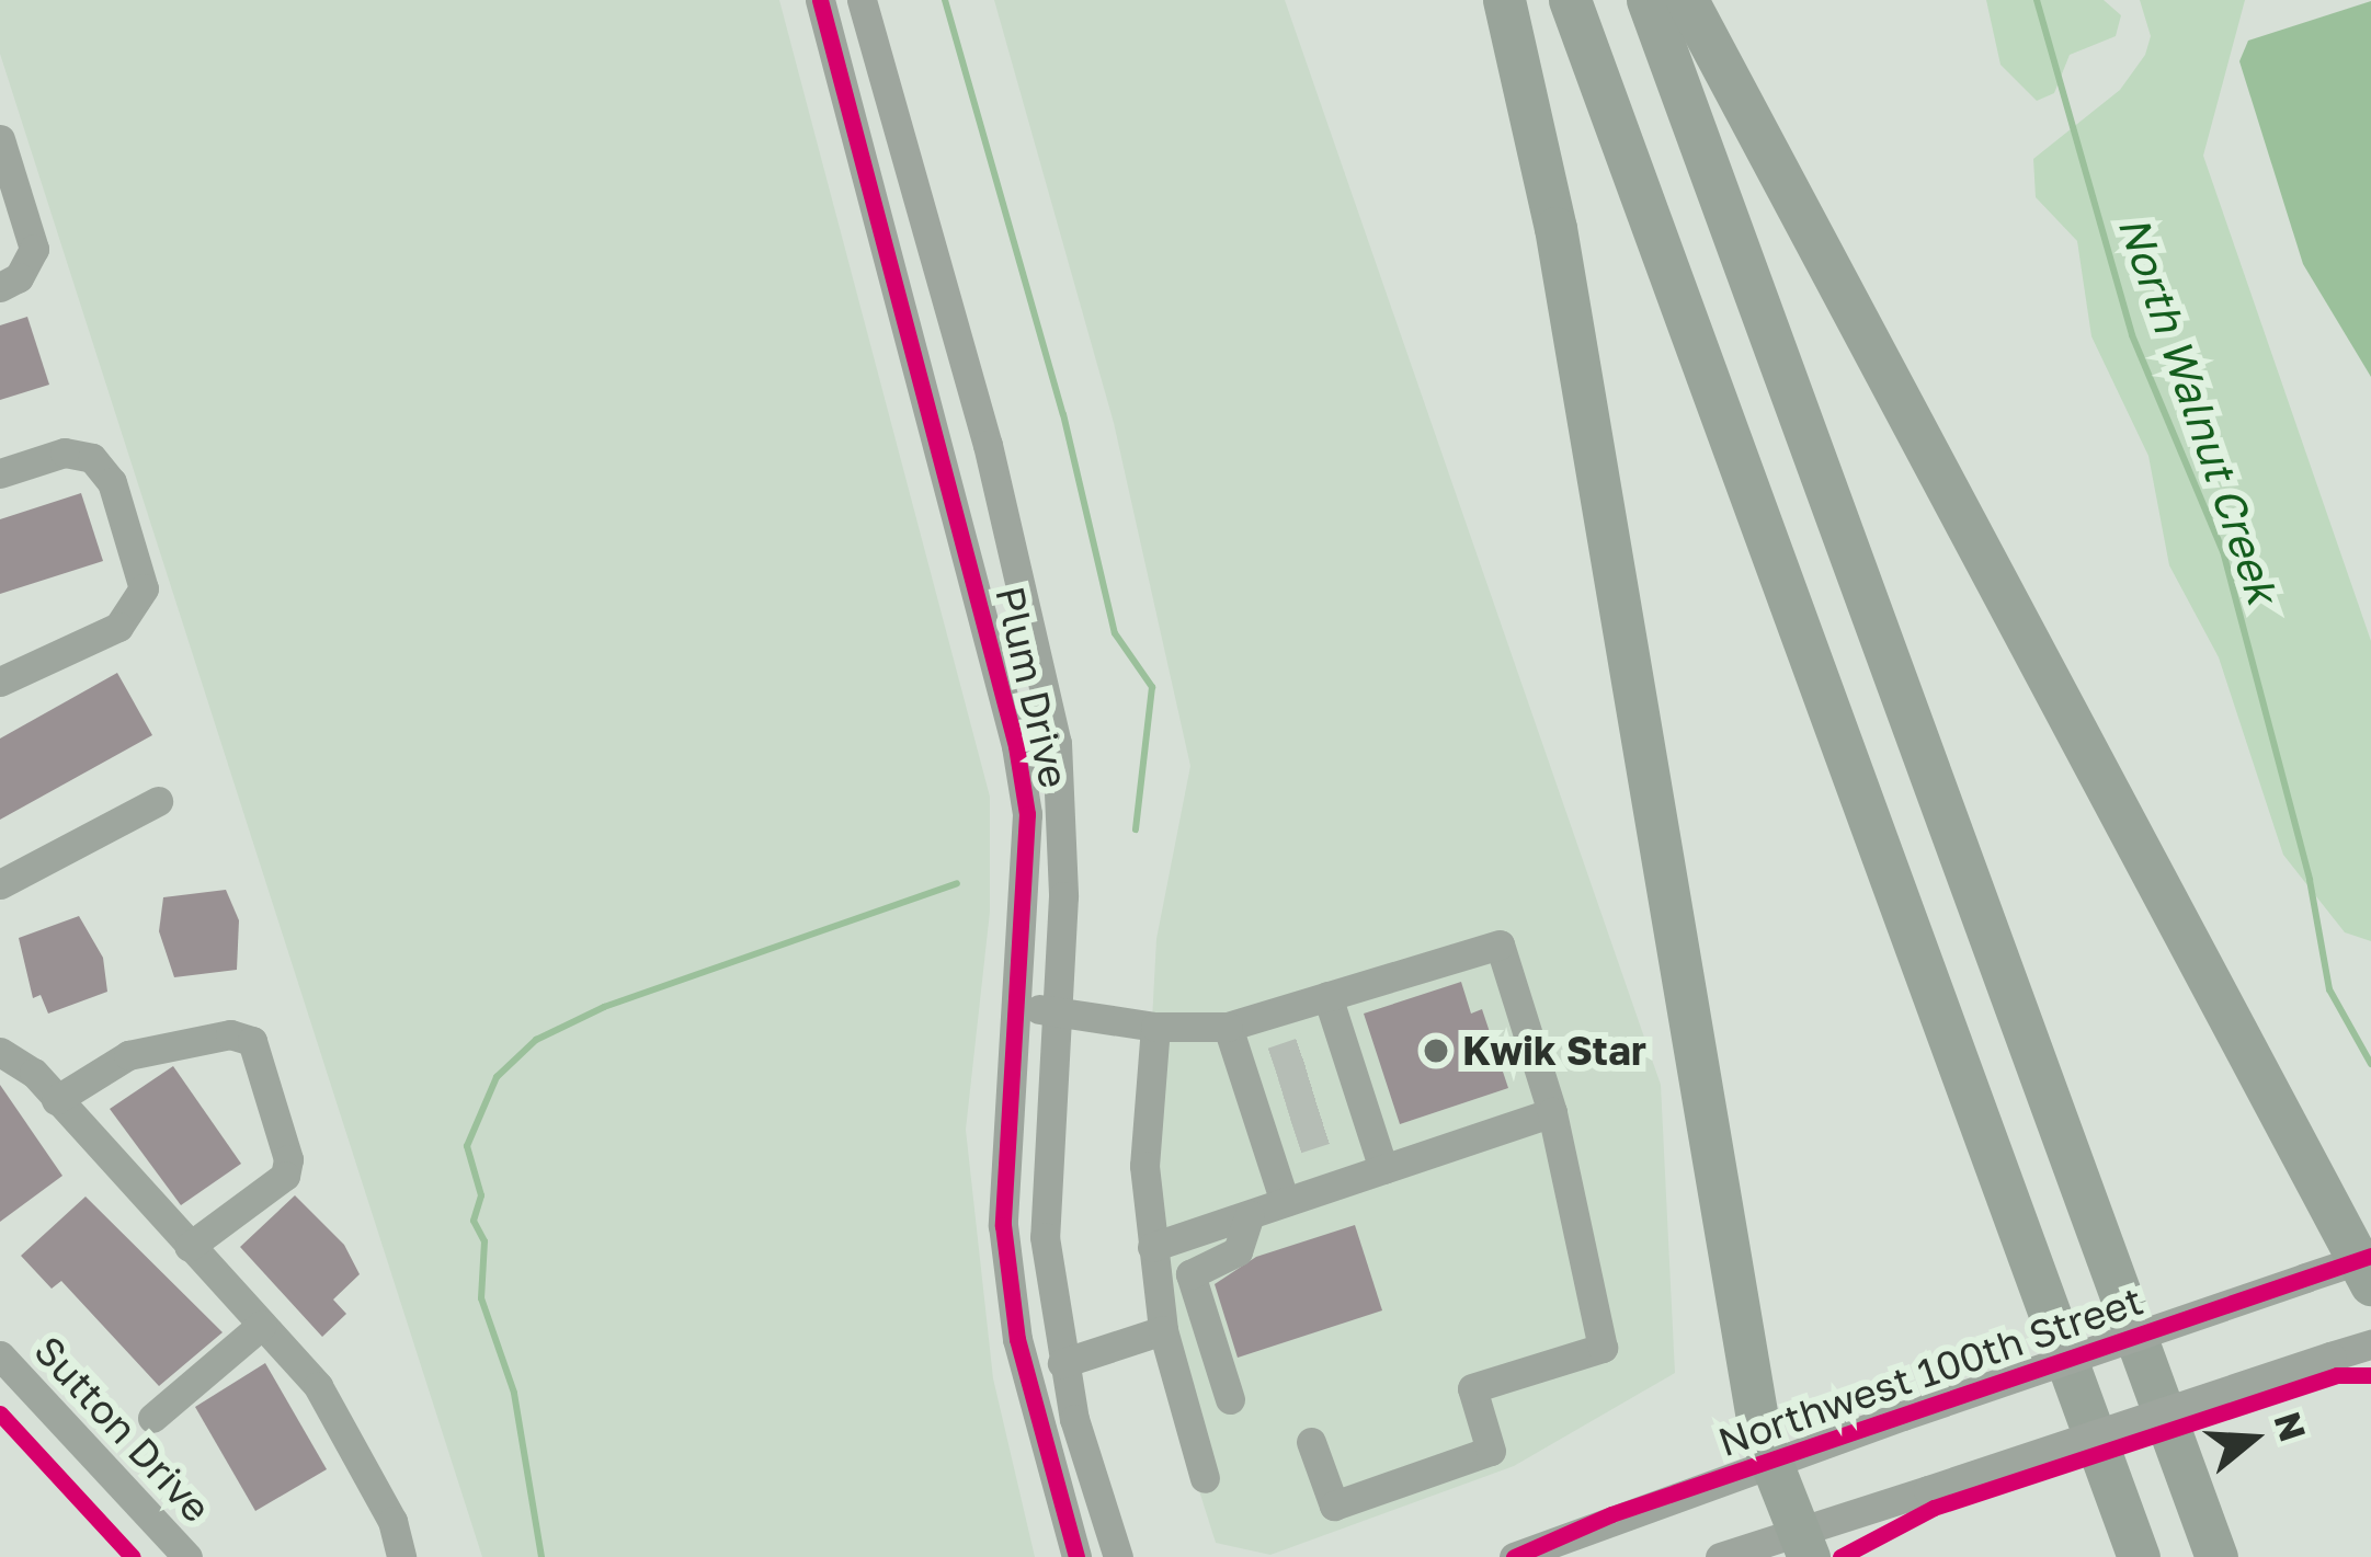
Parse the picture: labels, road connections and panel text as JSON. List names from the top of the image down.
{
  "streets": {
    "street": ["Plum Drive", "Northwest 100th Street", "Sutton Drive"]
  },
  "water": ["North Walnut Creek"],
  "places": ["Kwik Star"],
  "north": "right"
}
